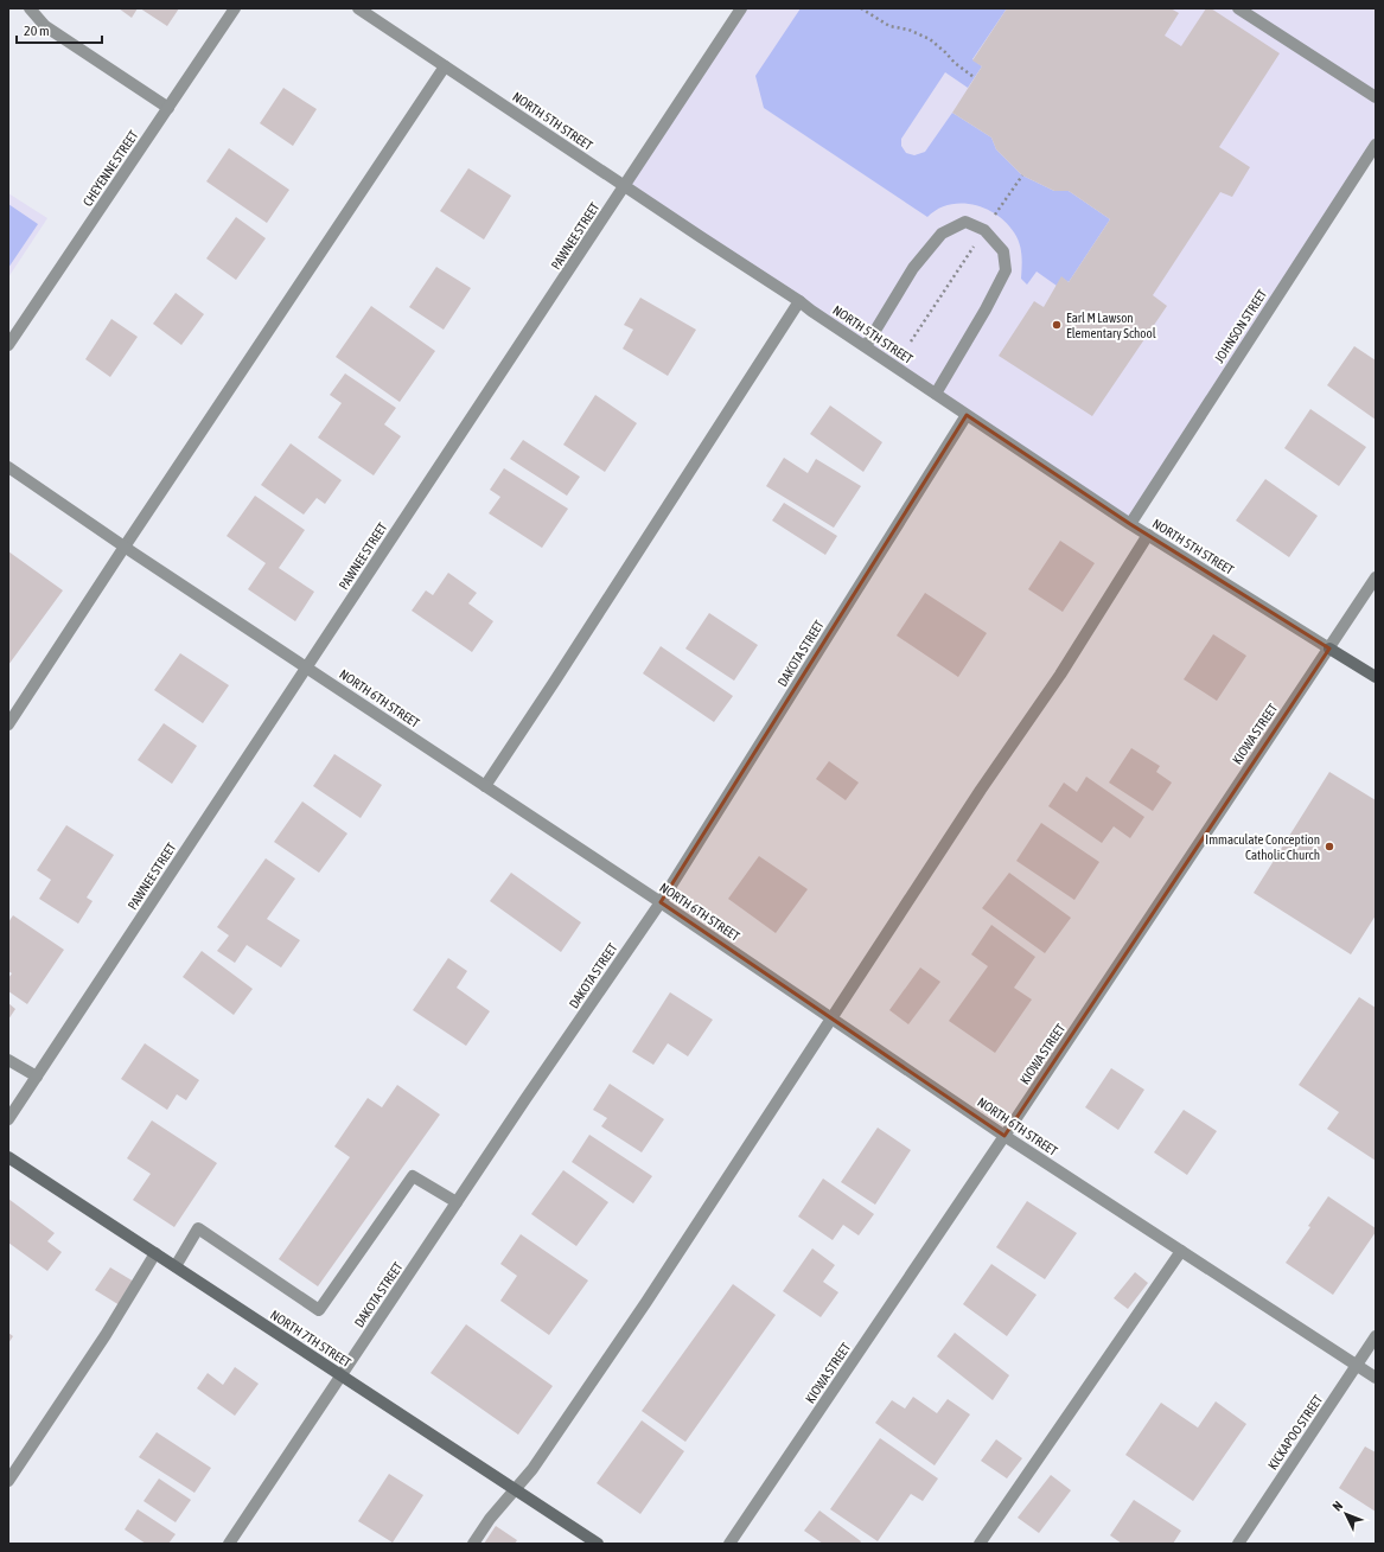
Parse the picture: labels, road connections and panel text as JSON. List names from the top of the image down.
{
  "streets": {
    "street": [
      "NORTH 5TH STREET",
      "CHEYENNE STREET",
      "PAWNEE STREET",
      "JOHNSON STREET",
      "DAKOTA STREET",
      "NORTH 6TH STREET",
      "KIOWA STREET",
      "NORTH 7TH STREET",
      "KICKAPOO STREET"
    ]
  },
  "crossings": [
    ["NORTH 5TH STREET", "PAWNEE STREET"],
    ["NORTH 5TH STREET", "JOHNSON STREET"],
    ["NORTH 5TH STREET", "DAKOTA STREET"],
    ["NORTH 5TH STREET", "KIOWA STREET"],
    ["PAWNEE STREET", "NORTH 6TH STREET"],
    ["DAKOTA STREET", "NORTH 6TH STREET"],
    ["DAKOTA STREET", "NORTH 7TH STREET"],
    ["NORTH 6TH STREET", "KIOWA STREET"],
    ["NORTH 6TH STREET", "KICKAPOO STREET"]
  ],
  "places": ["Earl M Lawson Elementary School", "Immaculate Conception Catholic Church"],
  "scale_bar": "20 m",
  "north": "top left"
}
